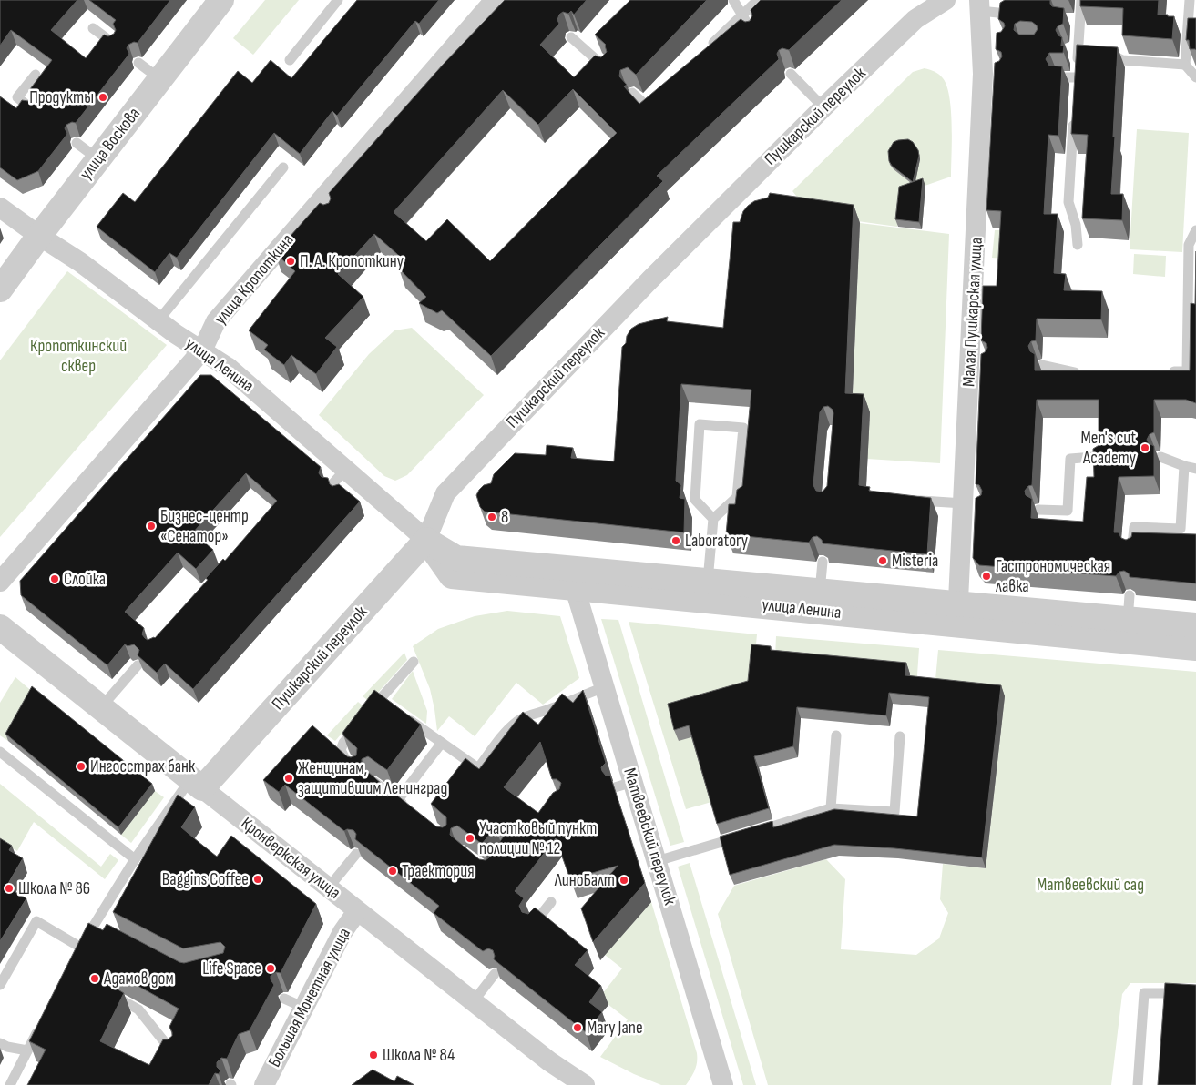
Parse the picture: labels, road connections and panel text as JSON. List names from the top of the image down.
{
  "streets": {
    "street": [
      "Пушкарский переулок",
      "улица Воскова",
      "улица Кропоткина",
      "Малая Пушкарская улица",
      "улица Ленина",
      "Матвеевский переулок",
      "Кронверкская улица",
      "Большая Монетная улица"
    ]
  },
  "crossings": [
    ["Пушкарский переулок", "улица Ленина"],
    ["Пушкарский переулок", "Кронверкская улица"],
    ["улица Воскова", "улица Ленина"],
    ["улица Кропоткина", "улица Ленина"],
    ["Малая Пушкарская улица", "улица Ленина"],
    ["улица Ленина", "Матвеевский переулок"],
    ["Кронверкская улица", "Большая Монетная улица"]
  ],
  "parks": ["Кропоткинский сквер", "Матвеевский сад"],
  "places": [
    "Продукты",
    "П. А. Кропоткину",
    "Men's cut Academy",
    "8",
    "Бизнес-центр «Сенатор»",
    "Laboratory",
    "Misteria",
    "Гастрономическая лавка",
    "Слойка",
    "Ингосстрах банк",
    "Женщинам, защитившим Ленинград",
    "Участковый пункт полиции № 12",
    "Траектория",
    "Baggins Coffee",
    "ЛиноБалт",
    "Школа № 86",
    "Life Space",
    "Адамов дом",
    "Mary Jane",
    "Школа № 84"
  ]
}
